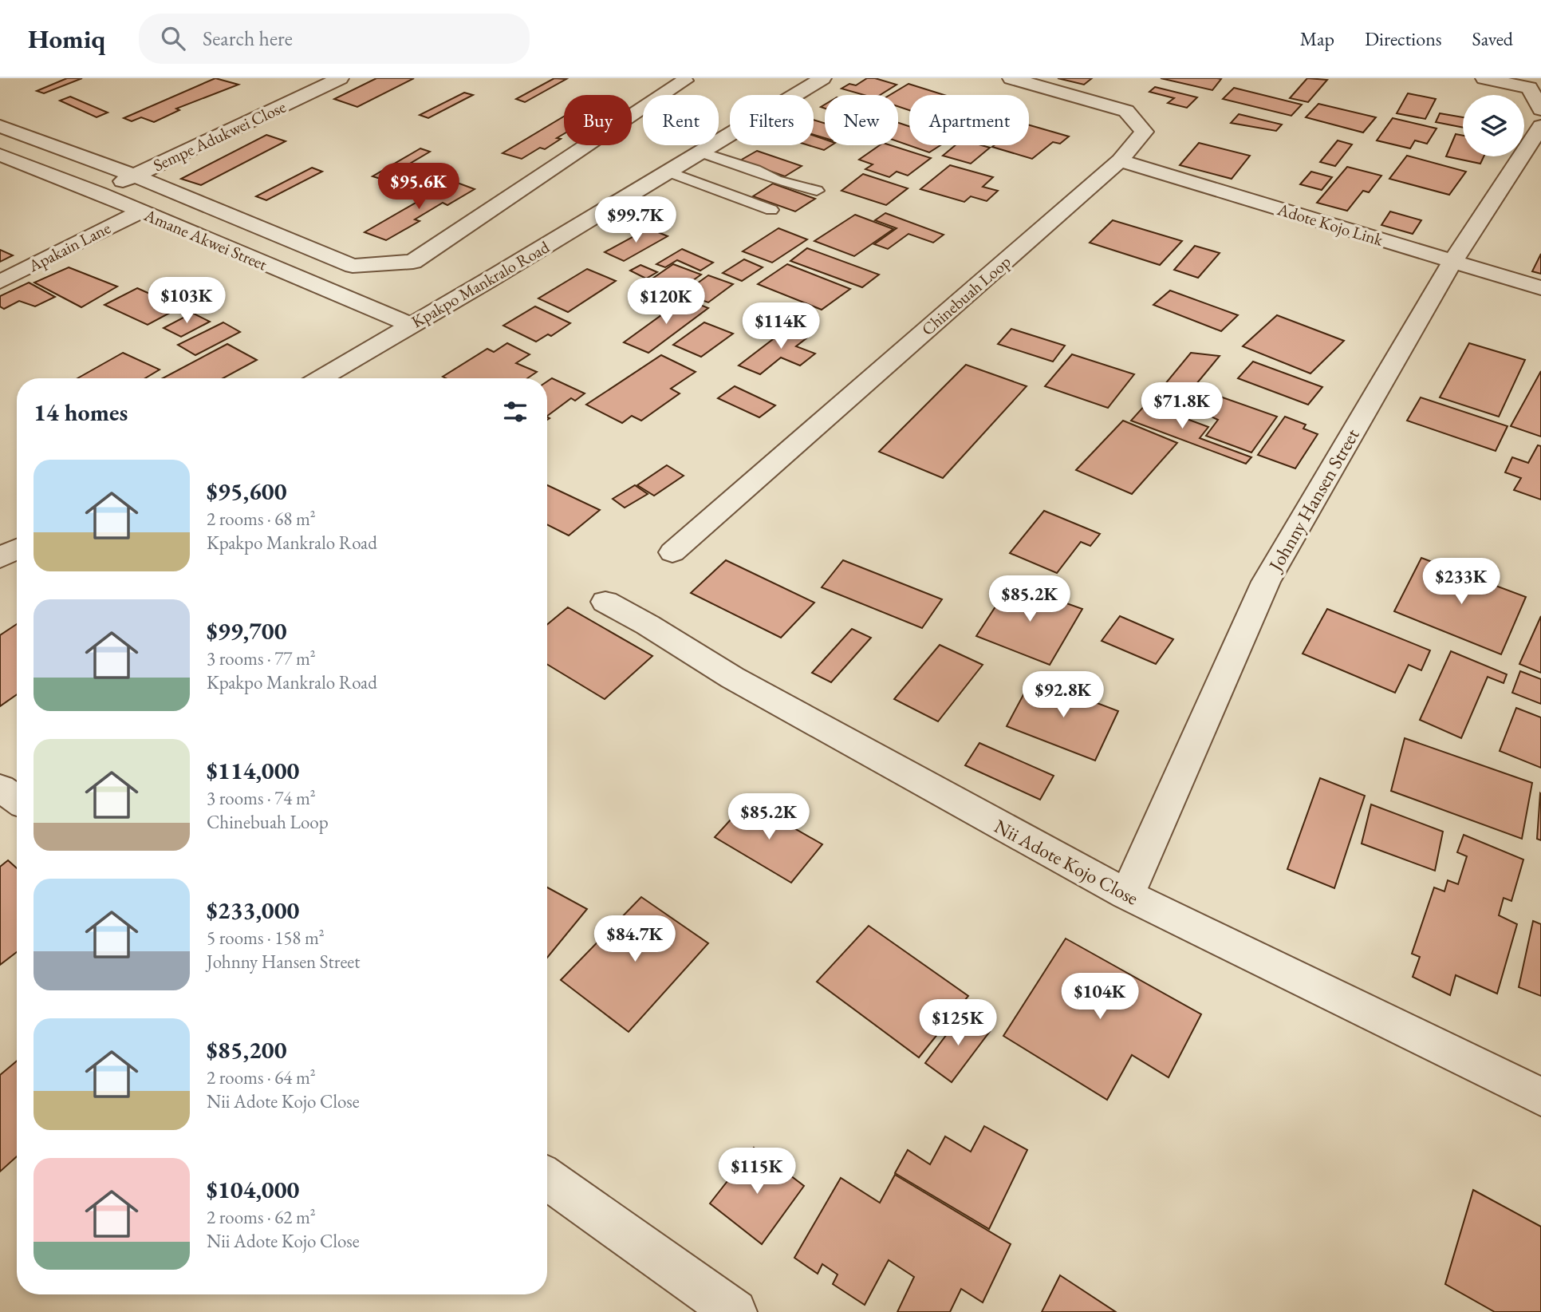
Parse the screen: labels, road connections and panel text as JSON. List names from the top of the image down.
{
  "streets": {
    "street": [
      "Sempe Adukwei Close",
      "Adote Kojo Link",
      "Amane Akwei Street",
      "Apakain Lane",
      "Kpakpo Mankralo Road",
      "Chinebuah Loop",
      "Johnny Hansen Street",
      "Nii Adote Kojo Close"
    ]
  },
  "crossings": [
    ["Sempe Adukwei Close", "Amane Akwei Street"],
    ["Adote Kojo Link", "Chinebuah Loop"],
    ["Adote Kojo Link", "Johnny Hansen Street"],
    ["Amane Akwei Street", "Apakain Lane"],
    ["Amane Akwei Street", "Kpakpo Mankralo Road"],
    ["Johnny Hansen Street", "Nii Adote Kojo Close"]
  ],
  "page": {
    "header": "Homiq",
    "search": "Search here",
    "nav": ["Map", "Directions", "Saved"],
    "chip": [
      "Buy",
      "Rent",
      "Filters",
      "New",
      "Apartment"
    ],
    "price": [
      "$95.6K",
      "$99.7K",
      "$103K",
      "$120K",
      "$114K",
      "$71.8K",
      "$233K",
      "$85.2K",
      "$92.8K",
      "$85.2K",
      "$84.7K",
      "$104K",
      "$125K",
      "$115K"
    ],
    "heading": "14 homes",
    "list": [
      {
        "name": "$95,600",
        "note": "2 rooms · 68 m² · Kpakpo Mankralo Road"
      },
      {
        "name": "$99,700",
        "note": "3 rooms · 77 m² · Kpakpo Mankralo Road"
      },
      {
        "name": "$114,000",
        "note": "3 rooms · 74 m² · Chinebuah Loop"
      },
      {
        "name": "$233,000",
        "note": "5 rooms · 158 m² · Johnny Hansen Street"
      },
      {
        "name": "$85,200",
        "note": "2 rooms · 64 m² · Nii Adote Kojo Close"
      },
      {
        "name": "$104,000",
        "note": "2 rooms · 62 m² · Nii Adote Kojo Close"
      }
    ]
  }
}
